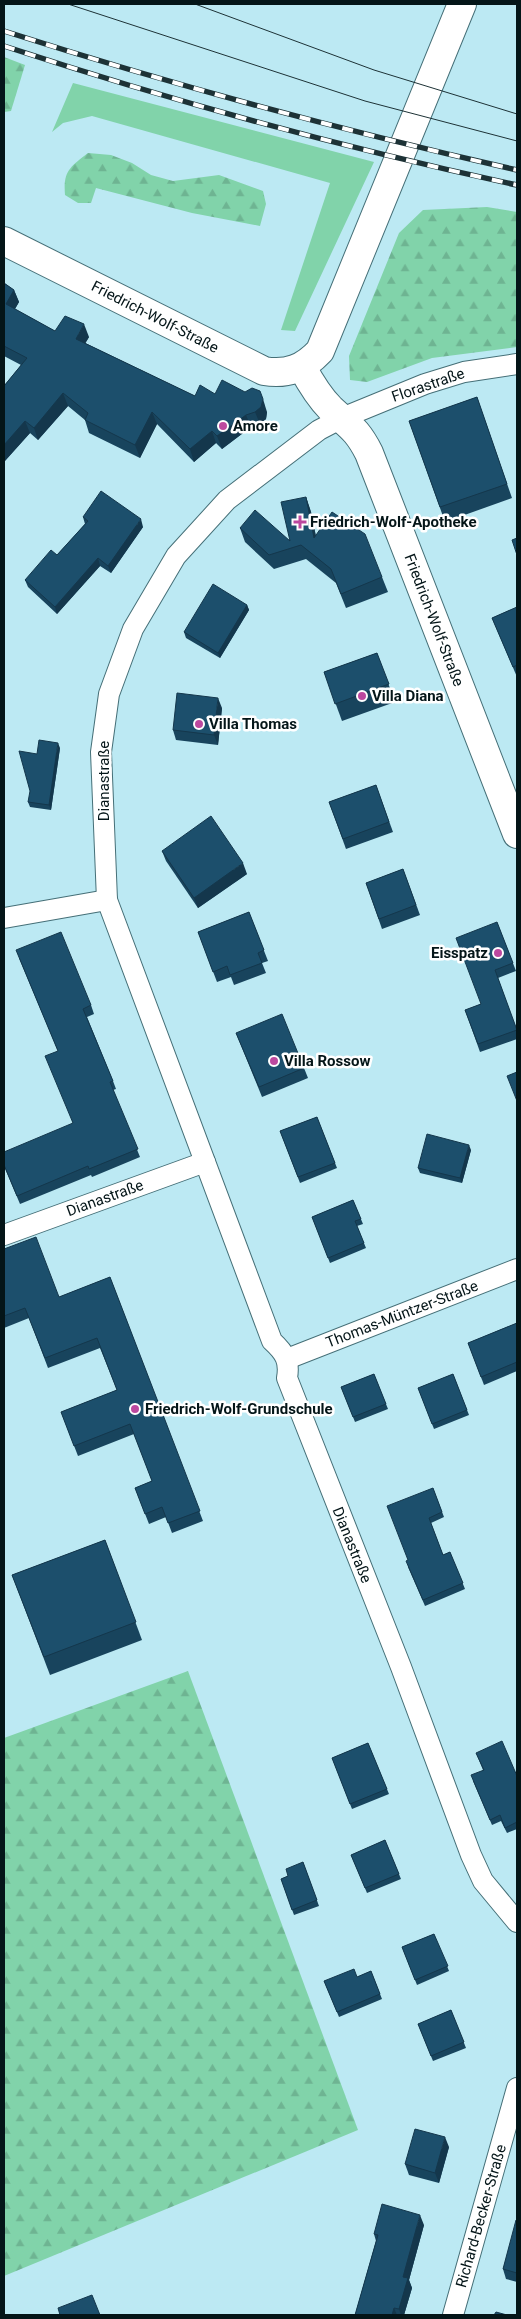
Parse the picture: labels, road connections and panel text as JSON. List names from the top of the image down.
{
  "streets": {
    "main road": ["Friedrich-Wolf-Straße"],
    "street": [
      "Florastraße",
      "Dianastraße",
      "Thomas-Müntzer-Straße",
      "Richard-Becker-Straße"
    ]
  },
  "crossings": [
    ["Friedrich-Wolf-Straße", "Florastraße"],
    ["Friedrich-Wolf-Straße", "Dianastraße"],
    ["Florastraße", "Dianastraße"],
    ["Dianastraße", "Thomas-Müntzer-Straße"]
  ],
  "places": {
    "other": [
      "Amore",
      "Villa Diana",
      "Villa Thomas",
      "Eisspatz",
      "Villa Rossow",
      "Friedrich-Wolf-Grundschule"
    ],
    "health": ["Friedrich-Wolf-Apotheke"]
  }
}
